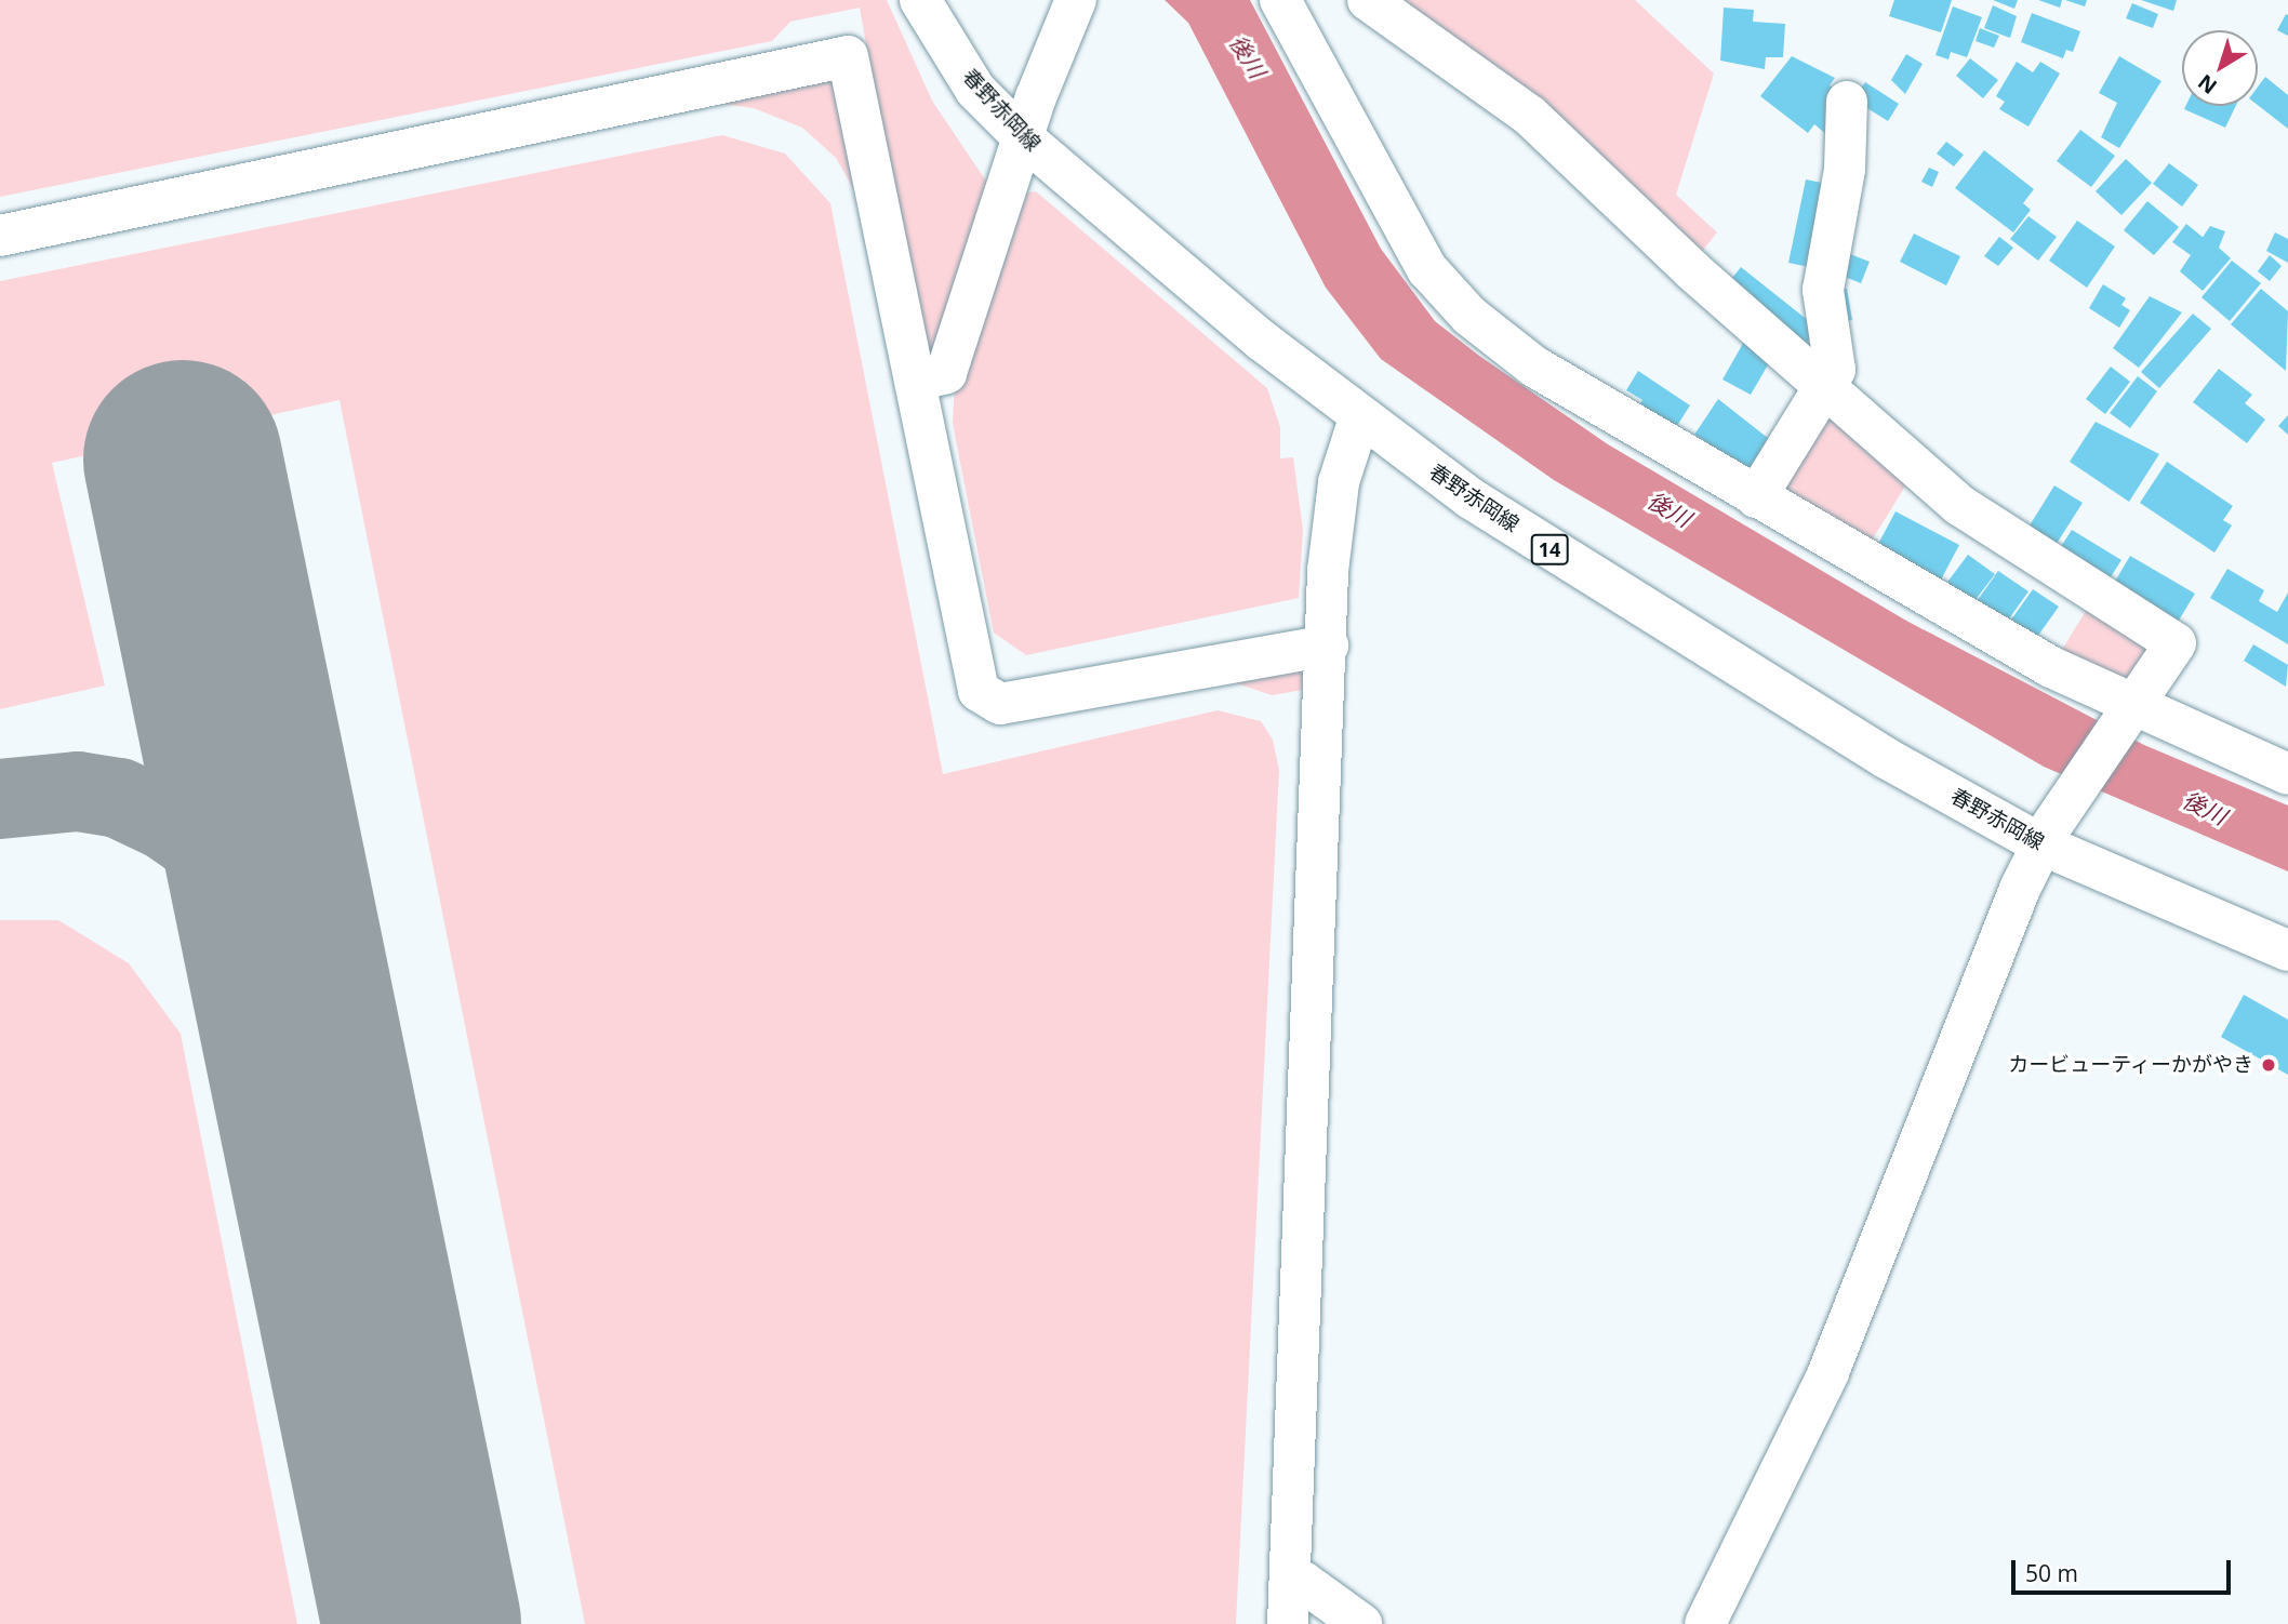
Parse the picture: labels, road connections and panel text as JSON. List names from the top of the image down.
{
  "streets": {
    "street": ["春野赤岡線", "14"]
  },
  "water": ["後川"],
  "places": ["カービューティーかがやき"],
  "scale_bar": "50 m",
  "north": "bottom left"
}
